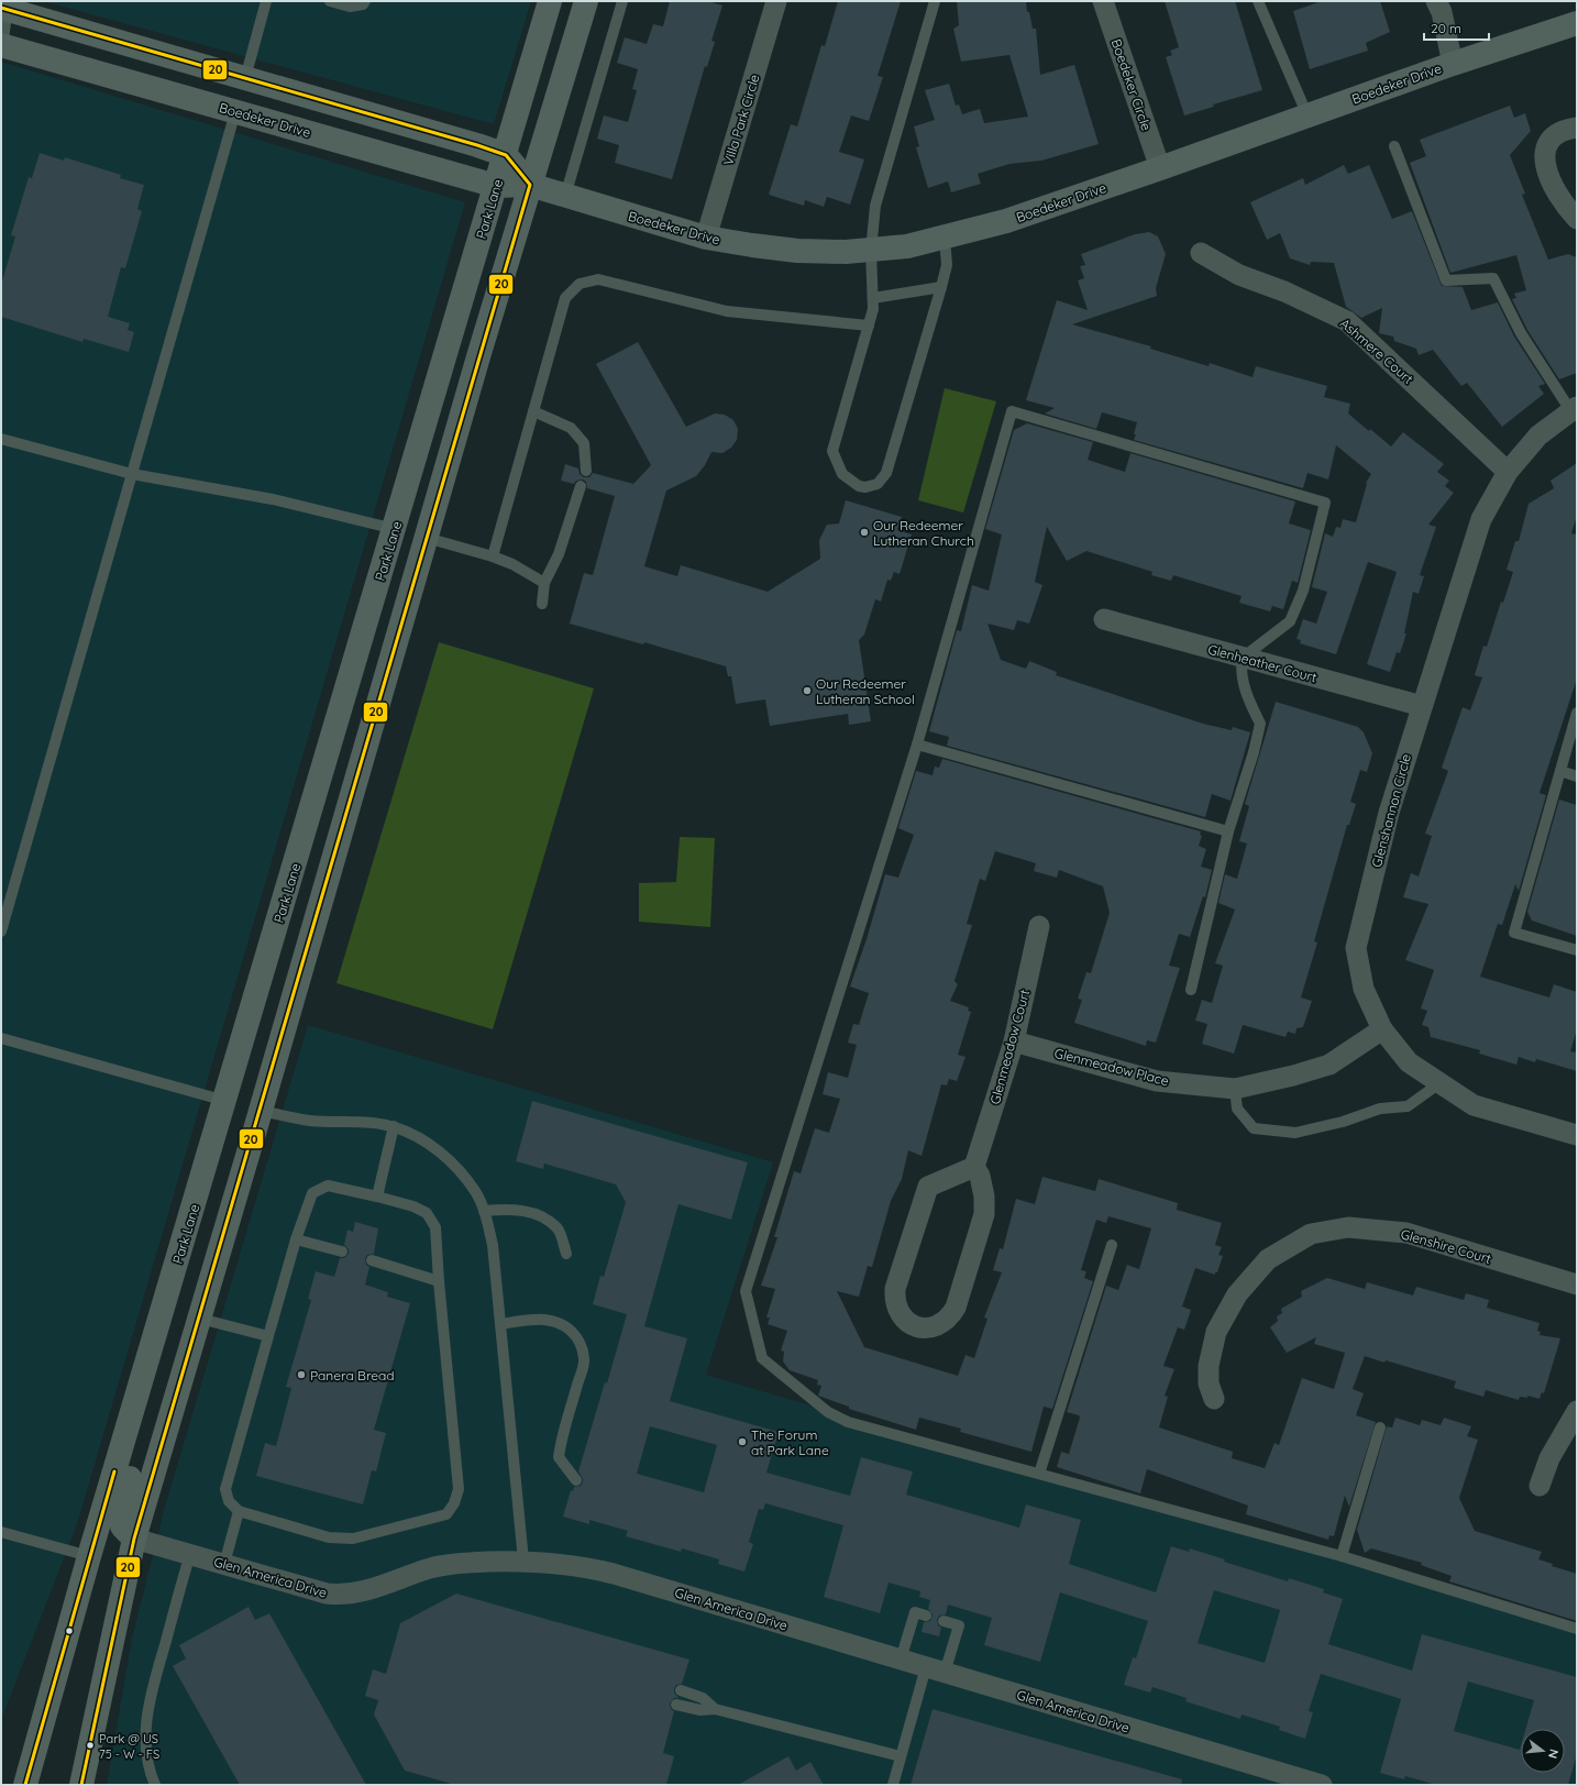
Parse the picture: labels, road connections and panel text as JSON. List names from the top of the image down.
{
  "streets": {
    "main road": ["Boedeker Drive", "Park Lane"],
    "street": [
      "Boedeker Circle",
      "Villa Park Circle",
      "Ashmere Court",
      "Glenheather Court",
      "Glenshannon Circle",
      "Glenmeadow Court",
      "Glenmeadow Place",
      "Glenshire Court",
      "Glen America Drive"
    ]
  },
  "crossings": [
    ["Boedeker Drive", "Boedeker Circle"],
    ["Boedeker Drive", "Villa Park Circle"],
    ["Boedeker Drive", "Park Lane"],
    ["Ashmere Court", "Glenshannon Circle"],
    ["Glenheather Court", "Glenshannon Circle"],
    ["Glenshannon Circle", "Glenmeadow Place"],
    ["Glenmeadow Court", "Glenmeadow Place"]
  ],
  "places": [
    "Our Redeemer Lutheran Church",
    "Our Redeemer Lutheran School",
    "Panera Bread",
    "The Forum at Park Lane",
    "Park @ US 75 - W - FS"
  ],
  "lines": ["transit line 20"],
  "scale_bar": "20 m",
  "north": "right"
}
